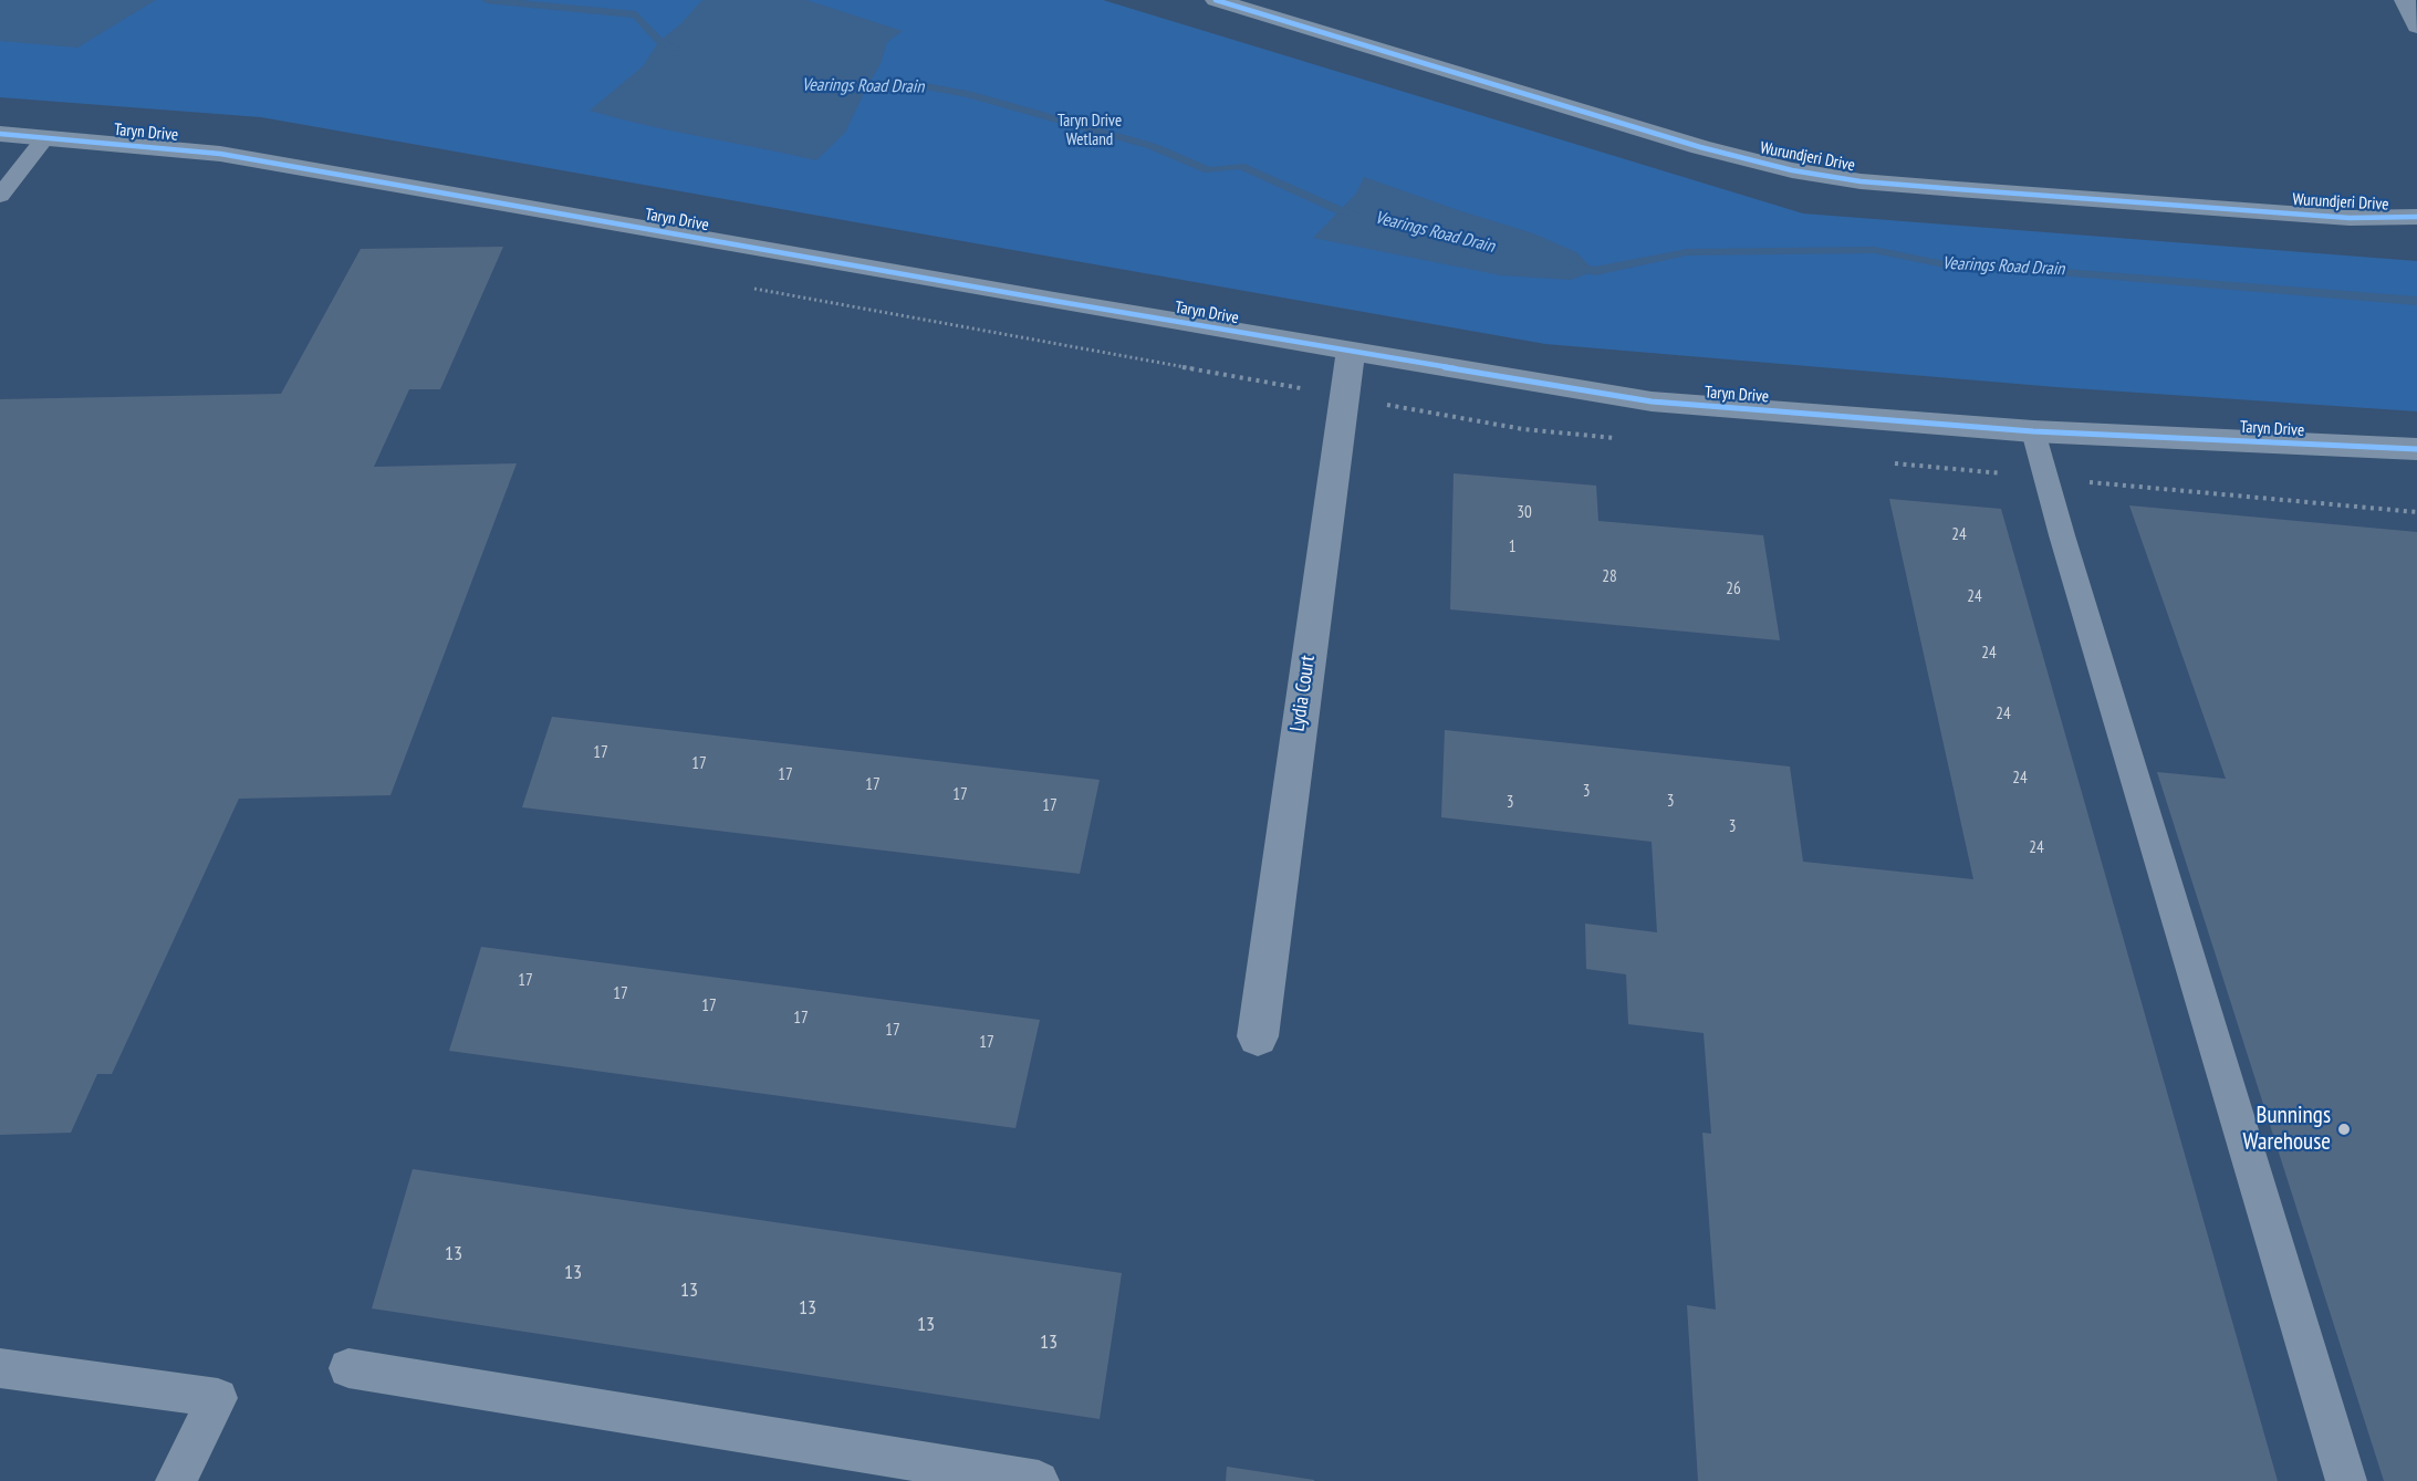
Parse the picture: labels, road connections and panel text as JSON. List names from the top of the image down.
{
  "streets": {
    "street": ["Taryn Drive", "Wurundjeri Drive", "Lydia Court"]
  },
  "crossings": [
    ["Taryn Drive", "Lydia Court"]
  ],
  "water": ["Vearings Road Drain"],
  "parks": ["Taryn Drive Wetland"],
  "places": ["Bunnings Warehouse"],
  "house_numbers": [
    "30",
    "24",
    "1",
    "28",
    "26",
    "24",
    "24",
    "24",
    "17",
    "17",
    "17",
    "24",
    "17",
    "3",
    "17",
    "3",
    "3",
    "17",
    "3",
    "24",
    "17",
    "17",
    "17",
    "17",
    "17",
    "17",
    "13",
    "13",
    "13",
    "13",
    "13",
    "13"
  ]
}
